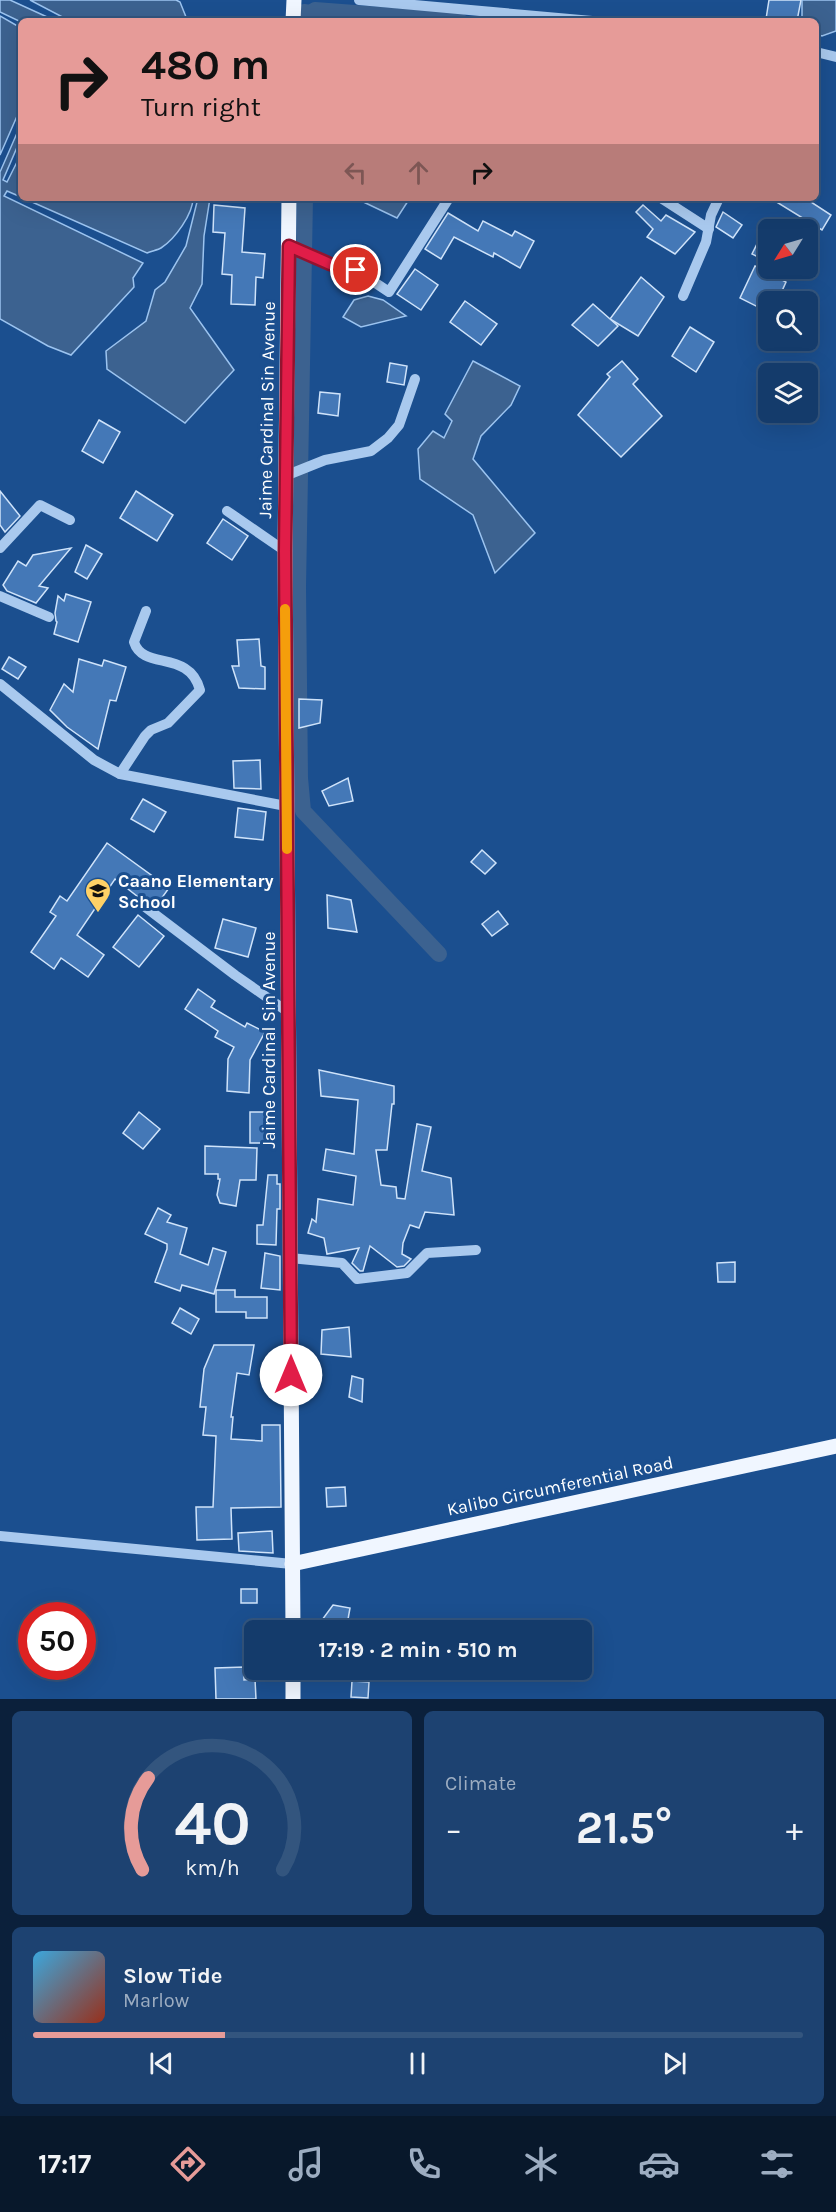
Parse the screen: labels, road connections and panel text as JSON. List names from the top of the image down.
{
  "streets": {
    "main road": ["Jaime Cardinal Sin Avenue", "Kalibo Circumferential Road"]
  },
  "crossings": [
    ["Jaime Cardinal Sin Avenue", "Kalibo Circumferential Road"]
  ],
  "places": {
    "school or university": ["Caano Elementary School"]
  },
  "north": "bottom left",
  "page": {
    "turn": ["480 m", "Turn right"],
    "limit": "50",
    "trip": "17:19 · 2 min · 510 m",
    "tile": "Climate",
    "heat": ["−", "21.5°", "+"],
    "song": ["Slow Tide", "Marlow"],
    "tabs": "17:17",
    "gauge": ["40", "km/h"]
  }
}
